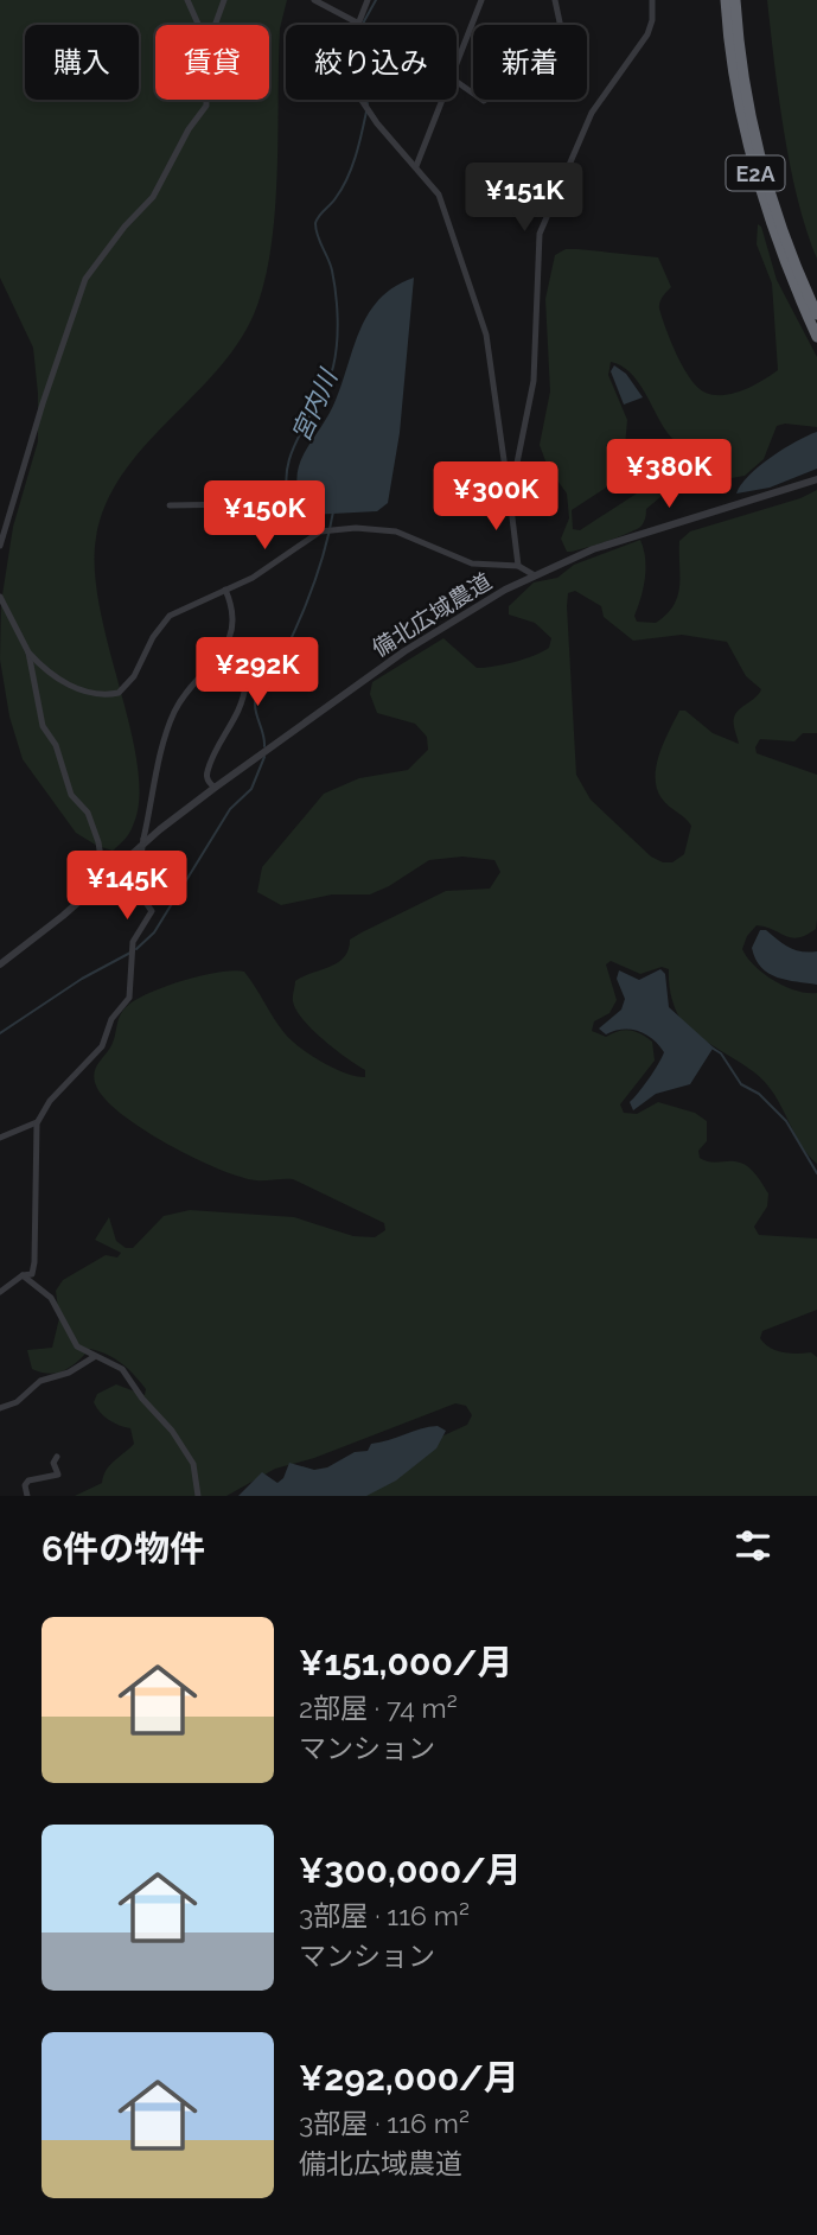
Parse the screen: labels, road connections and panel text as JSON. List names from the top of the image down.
{
  "streets": {
    "highway": ["E2A"],
    "street": ["備北広域農道"]
  },
  "water": ["宮内川"],
  "page": {
    "chip": [
      "購入",
      "賃貸",
      "絞り込み",
      "新着"
    ],
    "price": [
      "¥151K",
      "¥380K",
      "¥300K",
      "¥150K",
      "¥292K",
      "¥145K"
    ],
    "heading": "6件の物件",
    "list": [
      {
        "name": "¥151,000/月",
        "note": "2部屋 · 74 m² · マンション"
      },
      {
        "name": "¥300,000/月",
        "note": "3部屋 · 116 m² · マンション"
      },
      {
        "name": "¥292,000/月",
        "note": "3部屋 · 116 m² · 備北広域農道"
      }
    ]
  }
}
